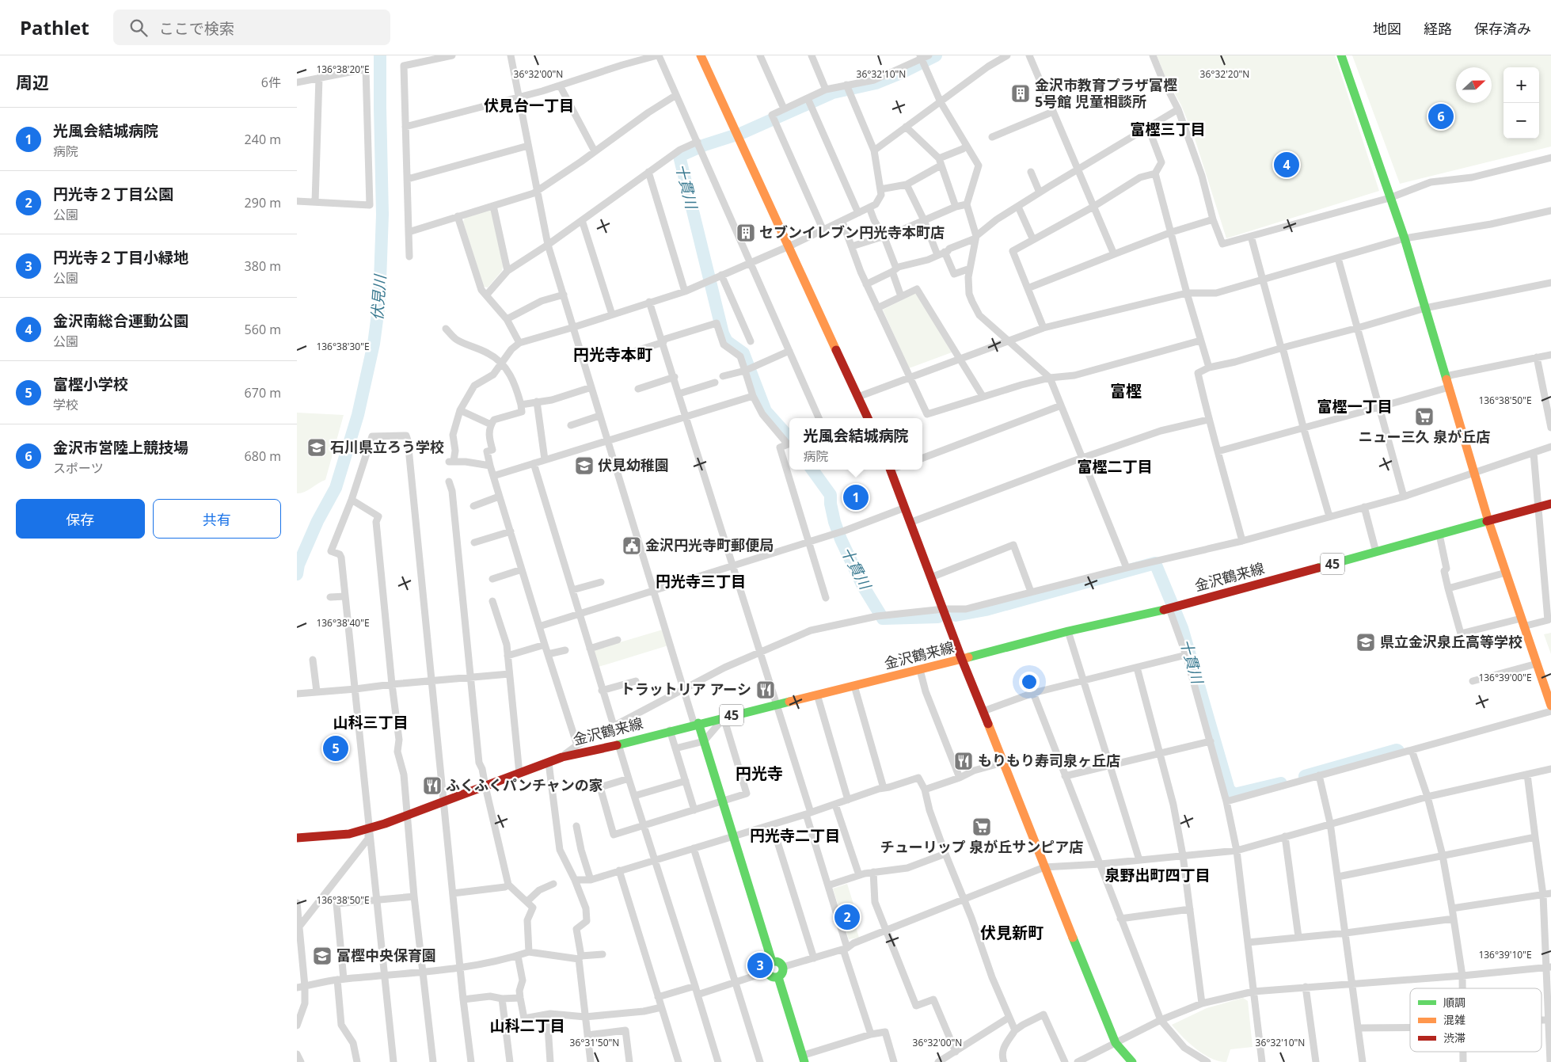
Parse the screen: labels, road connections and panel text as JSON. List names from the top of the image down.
{
  "streets": {
    "street": ["45", "金沢鶴来線"]
  },
  "districts": [
    "伏見台一丁目",
    "富樫三丁目",
    "円光寺本町",
    "富樫",
    "富樫一丁目",
    "富樫二丁目",
    "円光寺三丁目",
    "山科三丁目",
    "円光寺",
    "円光寺二丁目",
    "泉野出町四丁目",
    "伏見新町",
    "山科二丁目"
  ],
  "water": ["十貫川", "伏見川"],
  "places": {
    "building": ["金沢市教育プラザ富樫 5号館 児童相談所", "セブンイレブン円光寺本町店"],
    "supermarket": ["ニュー三久 泉が丘店", "チューリップ 泉が丘サンピア店"],
    "school or university": [
      "石川県立ろう学校",
      "伏見幼稚園",
      "県立金沢泉丘高等学校",
      "富樫中央保育園"
    ],
    "public building": ["金沢円光寺町郵便局"],
    "restaurant": ["トラットリア アーシ", "もりもり寿司泉ヶ丘店", "ふくふくパンチャンの家"]
  },
  "legend": ["順調", "混雑", "渋滞"],
  "north": "right",
  "page": {
    "header": "Pathlet",
    "search": "ここで検索",
    "nav": ["地図", "経路", "保存済み"],
    "heading": ["周辺", "6件"],
    "map_buttons": ["+", "−"],
    "pins": [
      "6",
      "4",
      "1",
      "5",
      "2",
      "3"
    ],
    "list": [
      {
        "mark": "1",
        "name": "光風会結城病院",
        "note": "病院",
        "value": "240 m"
      },
      {
        "mark": "2",
        "name": "円光寺２丁目公園",
        "note": "公園",
        "value": "290 m"
      },
      {
        "mark": "3",
        "name": "円光寺２丁目小緑地",
        "note": "公園",
        "value": "380 m"
      },
      {
        "mark": "4",
        "name": "金沢南総合運動公園",
        "note": "公園",
        "value": "560 m"
      },
      {
        "mark": "5",
        "name": "富樫小学校",
        "note": "学校",
        "value": "670 m"
      },
      {
        "mark": "6",
        "name": "金沢市営陸上競技場",
        "note": "スポーツ",
        "value": "680 m"
      }
    ],
    "popup": ["光風会結城病院", "病院"],
    "buttons": ["保存", "共有"]
  },
  "coordinates": [
    "136°38'20\"E",
    "36°32'00\"N",
    "36°32'10\"N",
    "36°32'20\"N",
    "136°38'30\"E",
    "136°38'50\"E",
    "136°38'40\"E",
    "136°39'00\"E",
    "136°39'10\"E",
    "36°31'50\"N"
  ]
}
